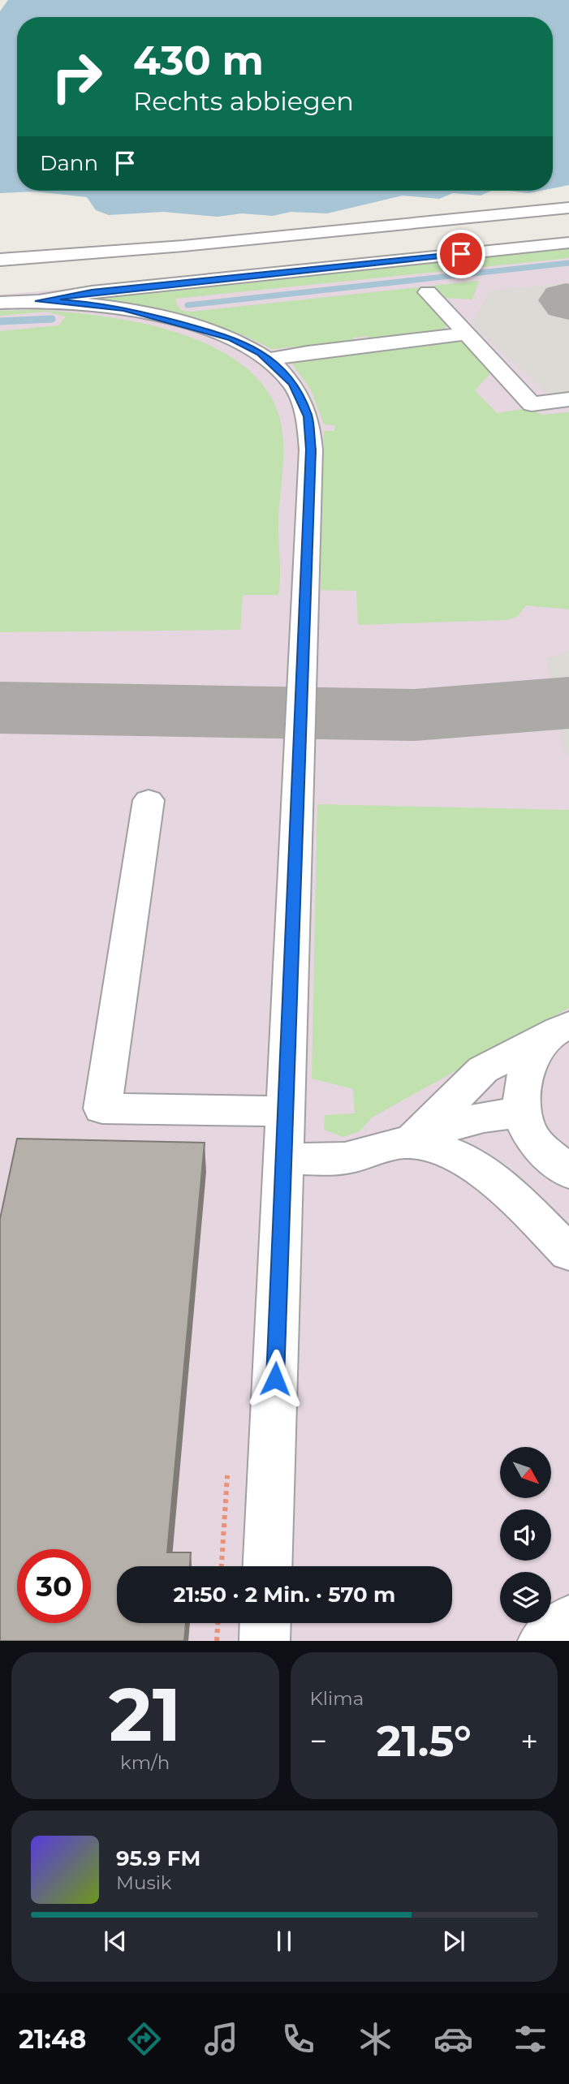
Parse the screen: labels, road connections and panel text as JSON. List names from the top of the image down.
{
  "north": "bottom right",
  "page": {
    "turn": ["430 m", "Rechts abbiegen"],
    "then": "Dann",
    "limit": "30",
    "trip": "21:50 · 2 Min. · 570 m",
    "tile": [
      ["21", "km/h"],
      "Klima"
    ],
    "heat": ["−", "21.5°", "+"],
    "song": ["95.9 FM", "Musik"],
    "tabs": "21:48"
  }
}
